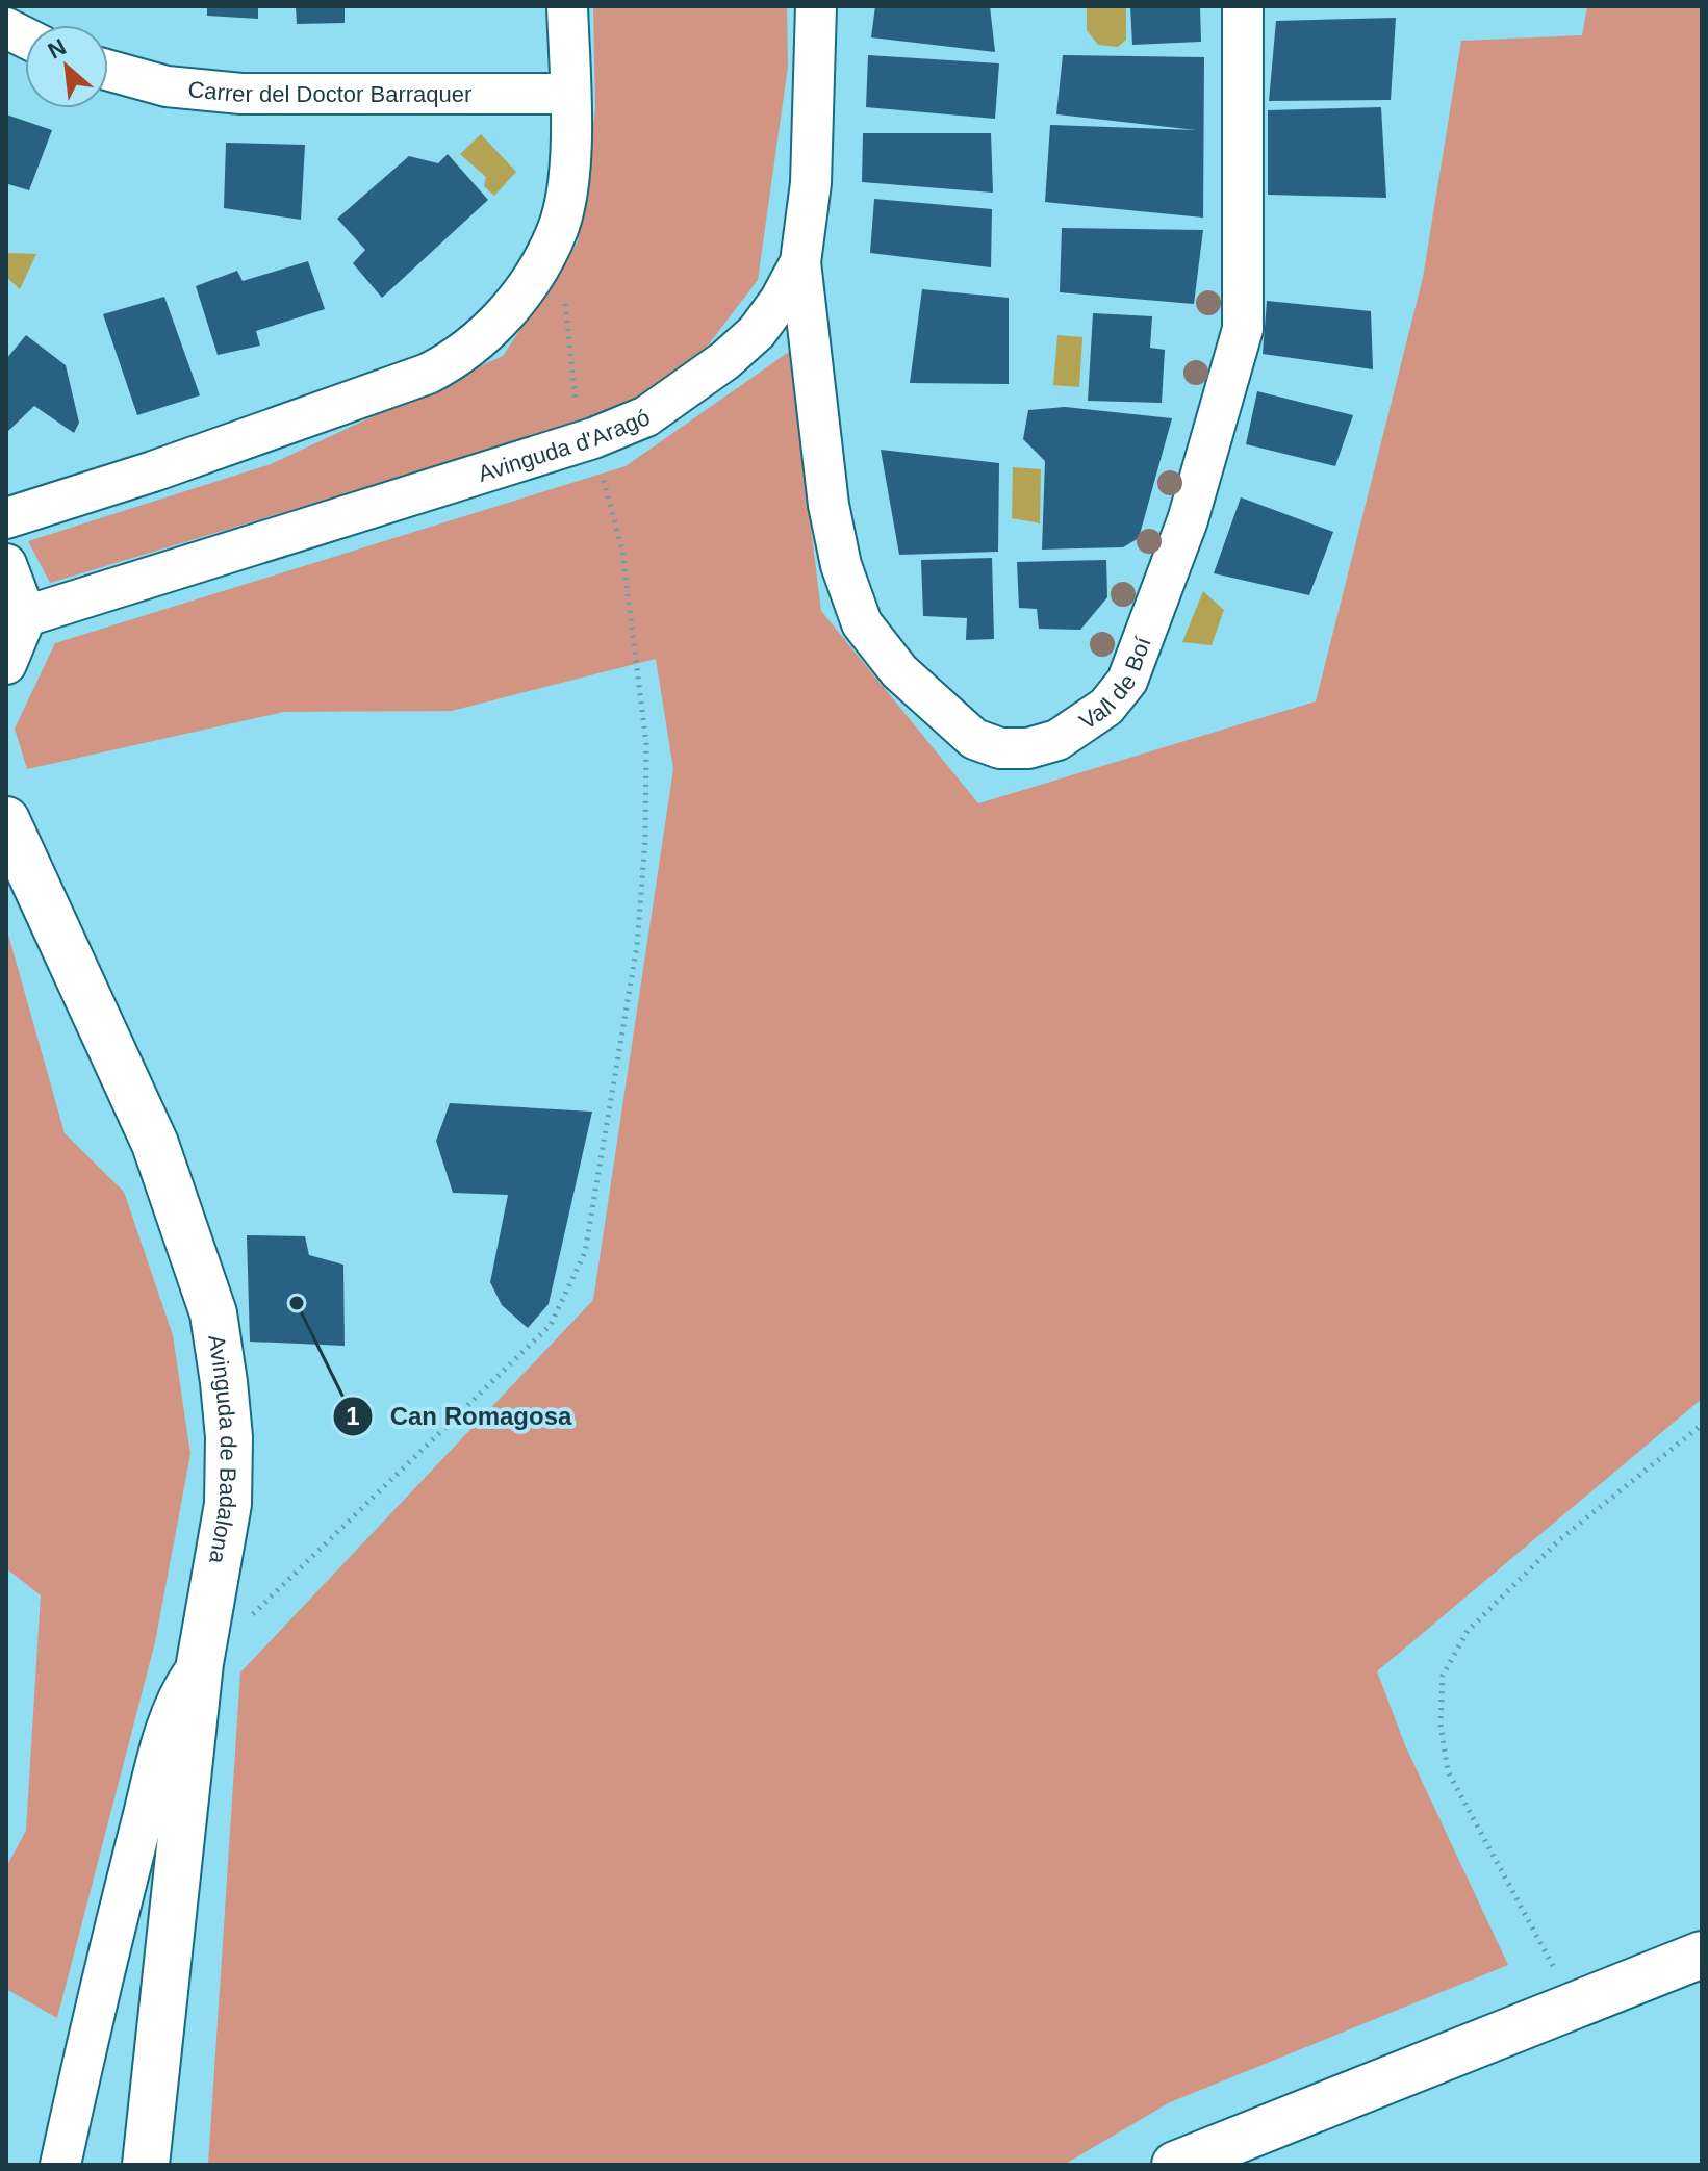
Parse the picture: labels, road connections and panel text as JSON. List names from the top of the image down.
{
  "streets": {
    "street": [
      "Carrer del Doctor Barraquer",
      "Avinguda d'Aragó",
      "Vall de Boí",
      "Avinguda de Badalona"
    ]
  },
  "crossings": [
    ["Avinguda d'Aragó", "Vall de Boí"]
  ],
  "places": ["Can Romagosa"],
  "north": "top left"
}
